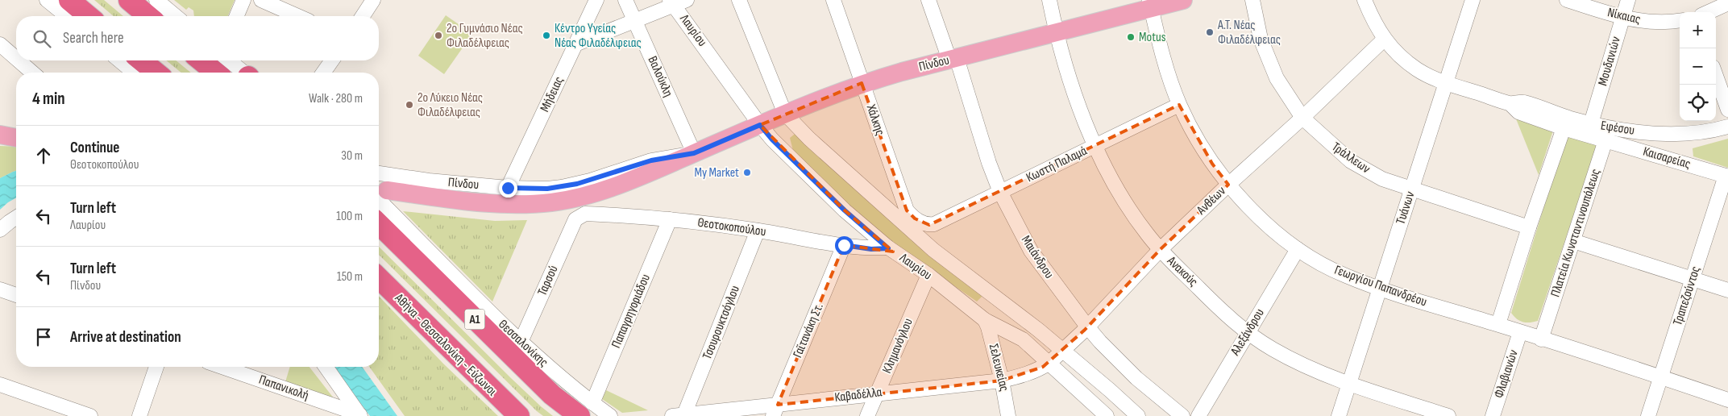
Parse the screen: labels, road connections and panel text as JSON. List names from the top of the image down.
{
  "streets": {
    "highway": ["Α1", "Αθήνα - Θεσσαλονίκη - Εύζωνοι"],
    "main road": ["Πίνδου"],
    "street": [
      "Νίκαιας",
      "Λαυρίου",
      "Μουδανιών",
      "Βαλούκλη",
      "Μήδειας",
      "Χάλκης",
      "Εφέσου",
      "Τράλλεων",
      "Καισαρείας",
      "Κωστή Παλαμά",
      "Ανθέων",
      "Τυάνων",
      "Θεοτοκοπούλου",
      "Πλατεία Κωνσταντινουπόλεως",
      "Μαιάνδρου",
      "Ανακούς",
      "Ταρσού",
      "Γεωργίου Παπανδρέου",
      "Τραπεζούντος",
      "Παπαγρηγοριάδου",
      "Τσουρουκτσόγλου",
      "Γαϊτανάκη Στ.",
      "Αλεξάνδρου",
      "Θεσσαλονίκης",
      "Κλημανόγλου",
      "Σελευκείας",
      "Φλαβιανών",
      "Παπανικολή",
      "Καβαδέλλα"
    ]
  },
  "crossings": [
    ["Νίκαιας", "Μουδανιών"],
    ["Λαυρίου", "Πίνδου"],
    ["Λαυρίου", "Ανθέων"],
    ["Λαυρίου", "Θεοτοκοπούλου"],
    ["Λαυρίου", "Κλημανόγλου"],
    ["Λαυρίου", "Σελευκείας"],
    ["Λαυρίου", "Καβαδέλλα"],
    ["Μουδανιών", "Εφέσου"],
    ["Μουδανιών", "Καισαρείας"],
    ["Μουδανιών", "Πλατεία Κωνσταντινουπόλεως"],
    ["Πίνδου", "Βαλούκλη"],
    ["Πίνδου", "Μήδειας"],
    ["Πίνδου", "Χάλκης"],
    ["Πίνδου", "Μαιάνδρου"],
    ["Πίνδου", "Ανακούς"],
    ["Πίνδου", "Γεωργίου Παπανδρέου"],
    ["Πίνδου", "Θεσσαλονίκης"],
    ["Χάλκης", "Κωστή Παλαμά"],
    ["Εφέσου", "Καισαρείας"],
    ["Εφέσου", "Ανθέων"],
    ["Εφέσου", "Τυάνων"],
    ["Εφέσου", "Πλατεία Κωνσταντινουπόλεως"],
    ["Τράλλεων", "Ανθέων"],
    ["Τράλλεων", "Τυάνων"],
    ["Καισαρείας", "Πλατεία Κωνσταντινουπόλεως"],
    ["Καισαρείας", "Τραπεζούντος"],
    ["Κωστή Παλαμά", "Μαιάνδρου"],
    ["Κωστή Παλαμά", "Ανακούς"],
    ["Κωστή Παλαμά", "Γεωργίου Παπανδρέου"],
    ["Ανθέων", "Μαιάνδρου"],
    ["Ανθέων", "Ανακούς"],
    ["Ανθέων", "Γεωργίου Παπανδρέου"],
    ["Ανθέων", "Καβαδέλλα"],
    ["Τυάνων", "Ανακούς"],
    ["Τυάνων", "Γεωργίου Παπανδρέου"],
    ["Θεοτοκοπούλου", "Ταρσού"],
    ["Θεοτοκοπούλου", "Παπαγρηγοριάδου"],
    ["Θεοτοκοπούλου", "Τσουρουκτσόγλου"],
    ["Θεοτοκοπούλου", "Γαϊτανάκη Στ."],
    ["Πλατεία Κωνσταντινουπόλεως", "Γεωργίου Παπανδρέου"],
    ["Ανακούς", "Αλεξάνδρου"],
    ["Ταρσού", "Θεσσαλονίκης"],
    ["Γεωργίου Παπανδρέου", "Τραπεζούντος"],
    ["Γεωργίου Παπανδρέου", "Αλεξάνδρου"],
    ["Γεωργίου Παπανδρέου", "Φλαβιανών"],
    ["Παπαγρηγοριάδου", "Α1"],
    ["Παπαγρηγοριάδου", "Θεσσαλονίκης"],
    ["Α1", "Θεσσαλονίκης"],
    ["Τσουρουκτσόγλου", "Καβαδέλλα"],
    ["Γαϊτανάκη Στ.", "Καβαδέλλα"],
    ["Κλημανόγλου", "Καβαδέλλα"],
    ["Σελευκείας", "Καβαδέλλα"]
  ],
  "places": [
    "Α.Τ. Νέας Φιλαδέλφειας",
    "2ο Γυμνάσιο Νέας Φιλαδέλφειας",
    "Κέντρο Υγείας Νέας Φιλαδέλφειας",
    "Motus",
    "2ο Λύκειο Νέας Φιλαδέλφειας",
    "My Market"
  ],
  "page": {
    "map_buttons": ["+", "−"],
    "search": "Search here",
    "heading": ["4 min", "Walk · 280 m"],
    "list": [
      ["Continue", "Θεοτοκοπούλου", "30 m"],
      ["Turn left", "Λαυρίου", "100 m"],
      ["Turn left", "Πίνδου", "150 m"],
      "Arrive at destination"
    ]
  }
}
